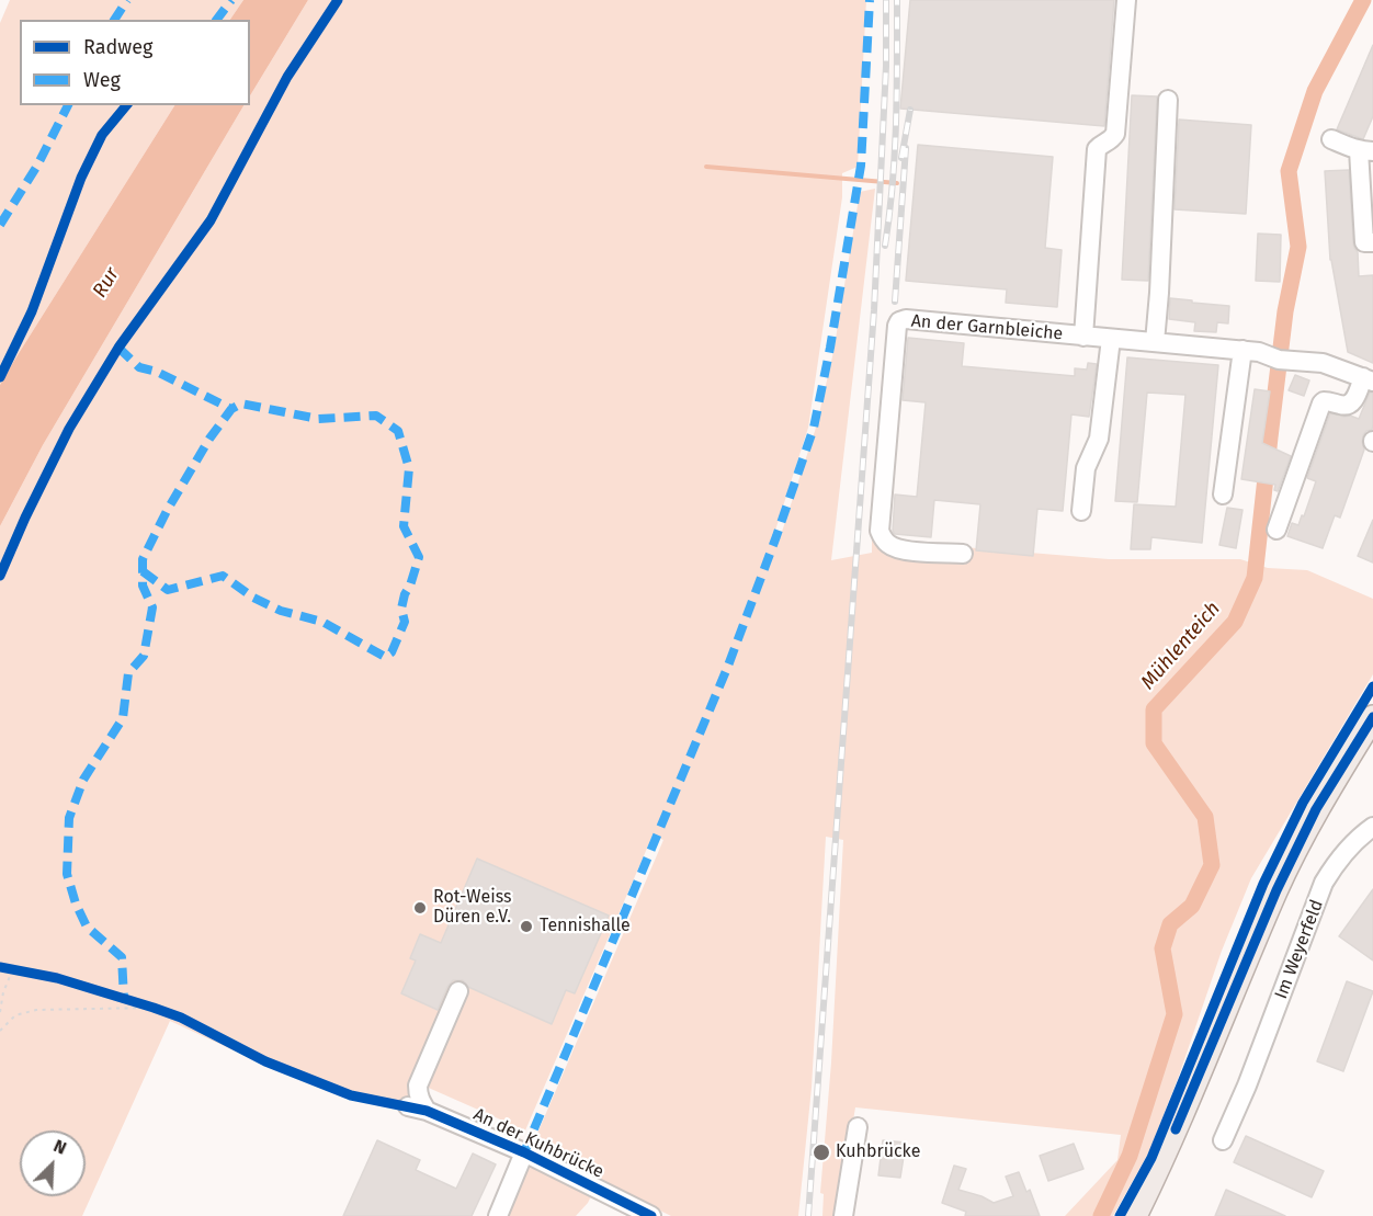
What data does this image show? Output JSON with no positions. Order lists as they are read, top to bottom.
{
  "streets": {
    "street": ["An der Garnbleiche", "Im Weyerfeld", "An der Kuhbrücke"]
  },
  "water": ["Rur", "Mühlenteich"],
  "places": ["Rot-Weiss Düren e.V.", "Tennishalle", "Kuhbrücke"],
  "legend": ["Radweg", "Weg"],
  "north": "top right"
}
